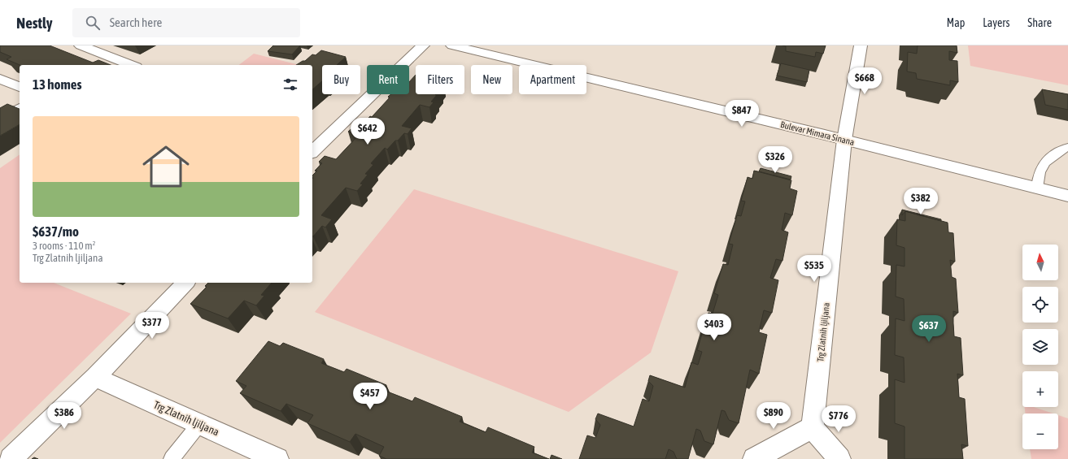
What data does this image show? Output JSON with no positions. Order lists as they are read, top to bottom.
{
  "streets": {
    "street": ["Bulevar Mimara Sinana", "Trg Zlatnih ljiljana"]
  },
  "crossings": [
    ["Bulevar Mimara Sinana", "Trg Zlatnih ljiljana"]
  ],
  "north": "top",
  "page": {
    "header": "Nestly",
    "search": "Search here",
    "nav": ["Map", "Layers", "Share"],
    "chip": [
      "Buy",
      "Rent",
      "Filters",
      "New",
      "Apartment"
    ],
    "heading": "13 homes",
    "price": [
      "$668",
      "$847",
      "$642",
      "$326",
      "$382",
      "$535",
      "$377",
      "$403",
      "$637",
      "$457",
      "$386",
      "$890",
      "$776"
    ],
    "list": [
      {
        "name": "$637/mo",
        "note": "3 rooms · 110 m² · Trg Zlatnih ljiljana"
      }
    ],
    "map_buttons": ["+", "−"]
  }
}
